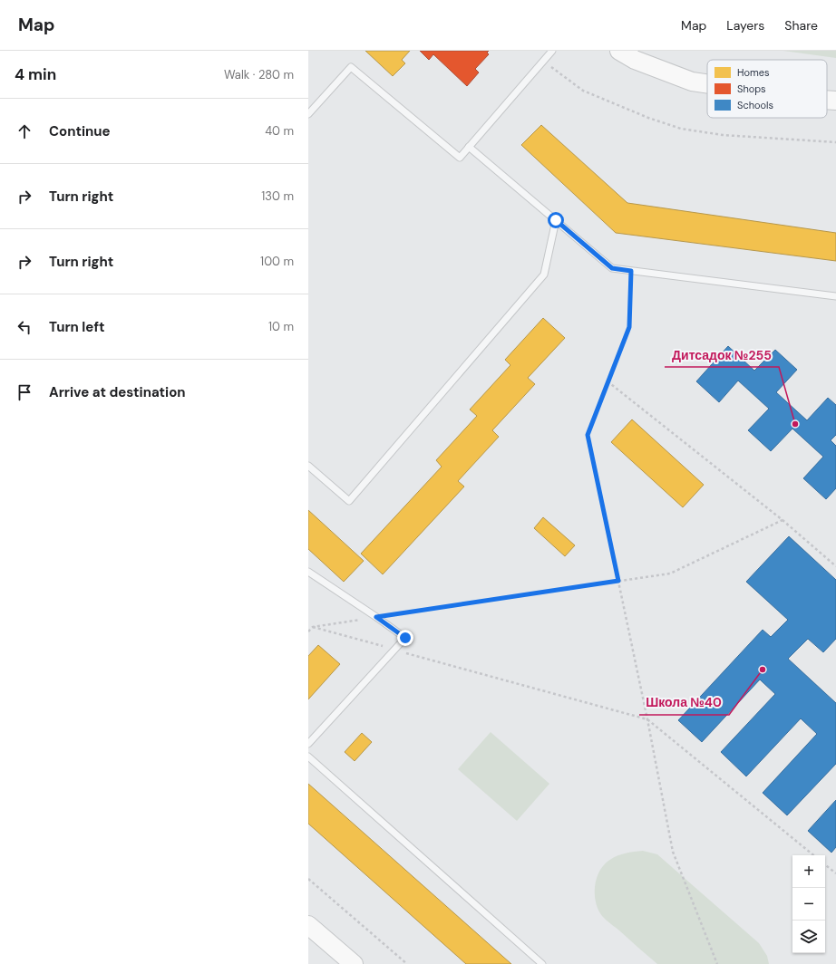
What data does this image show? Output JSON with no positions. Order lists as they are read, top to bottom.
{
  "places": ["Дитсадок №255", "Школа №40"],
  "legend": ["Homes", "Shops", "Schools"],
  "page": {
    "header": "Map",
    "nav": ["Map", "Layers", "Share"],
    "heading": ["4 min", "Walk · 280 m"],
    "list": [
      ["Continue", "40 m"],
      ["Turn right", "130 m"],
      ["Turn right", "100 m"],
      ["Turn left", "10 m"],
      "Arrive at destination"
    ],
    "map_buttons": ["+", "−"]
  }
}
